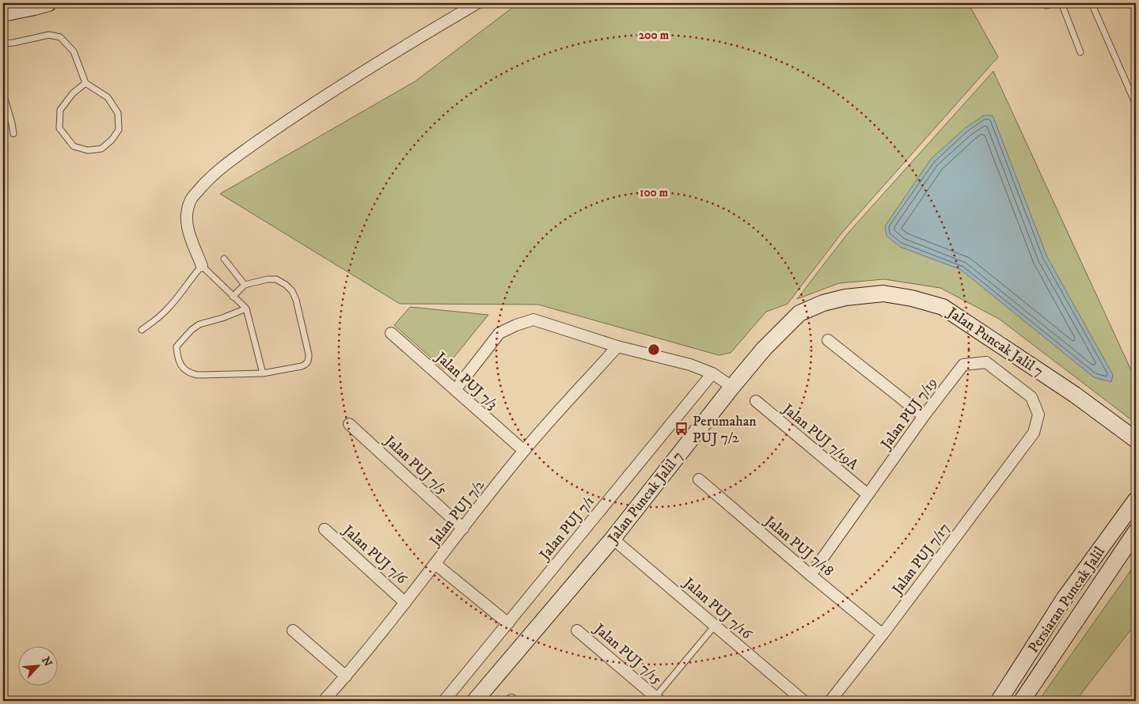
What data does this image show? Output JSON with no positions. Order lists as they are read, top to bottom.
{
  "streets": {
    "street": [
      "Jalan Puncak Jalil 7",
      "Jalan PUJ 7/3",
      "Jalan PUJ 7/19",
      "Jalan PUJ 7/19A",
      "Jalan PUJ 7/5",
      "Jalan PUJ 7/2",
      "Jalan PUJ 7/1",
      "Jalan PUJ 7/18",
      "Jalan PUJ 7/6",
      "Jalan PUJ 7/17",
      "Persiaran Puncak Jalil",
      "Jalan PUJ 7/16",
      "Jalan PUJ 7/15"
    ]
  },
  "crossings": [
    ["Jalan Puncak Jalil 7", "Jalan PUJ 7/16"],
    ["Jalan PUJ 7/3", "Jalan PUJ 7/2"],
    ["Jalan PUJ 7/19", "Jalan PUJ 7/19A"],
    ["Jalan PUJ 7/19", "Jalan PUJ 7/18"],
    ["Jalan PUJ 7/19", "Jalan PUJ 7/17"],
    ["Jalan PUJ 7/5", "Jalan PUJ 7/2"],
    ["Jalan PUJ 7/2", "Jalan PUJ 7/6"],
    ["Jalan PUJ 7/18", "Jalan PUJ 7/17"]
  ],
  "places": {
    "bus stop": ["Perumahan PUJ 7/2"]
  },
  "north": "top right",
  "rings": ["200 m", "100 m"]
}
